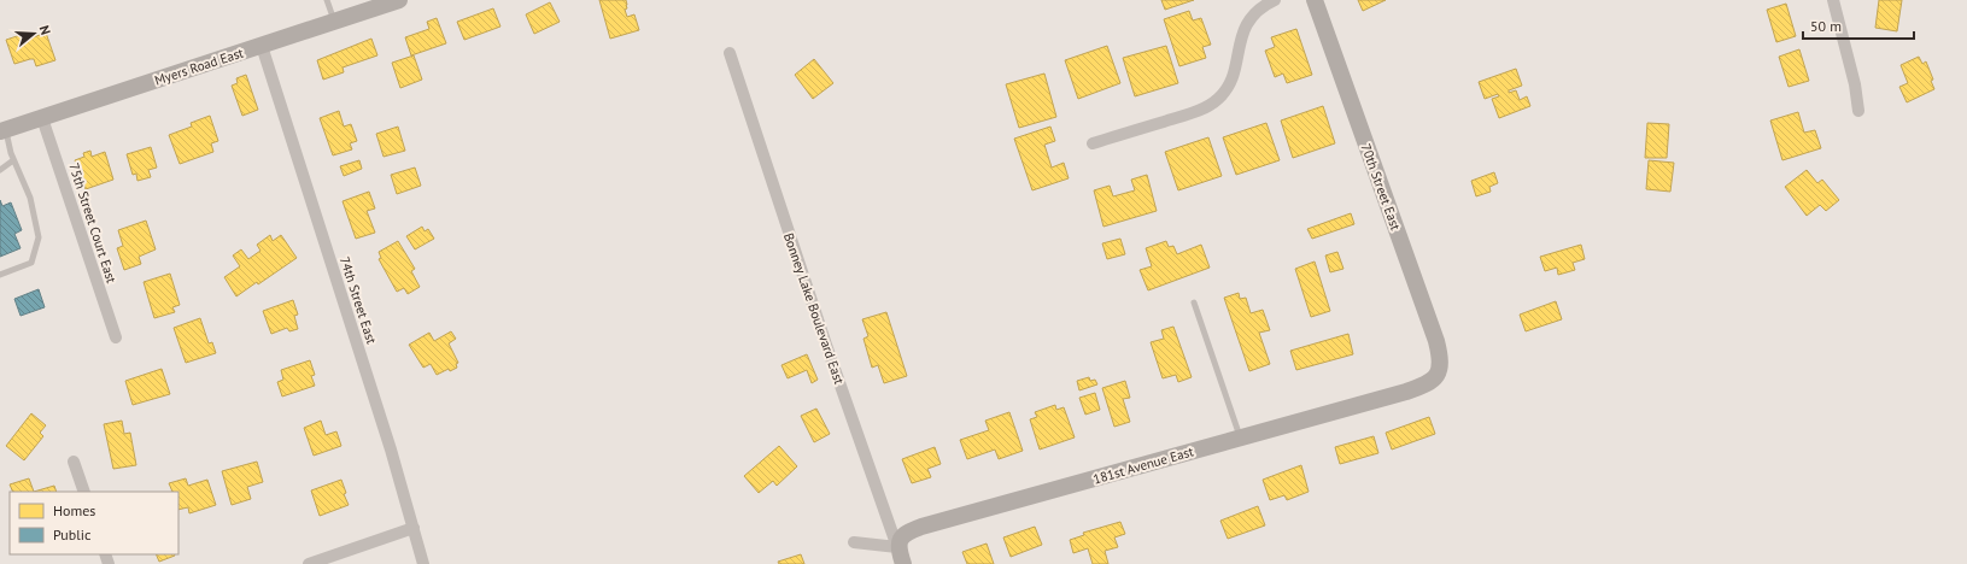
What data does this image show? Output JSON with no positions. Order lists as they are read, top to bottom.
{
  "streets": {
    "street": [
      "Myers Road East",
      "70th Street East",
      "75th Street Court East",
      "74th Street East",
      "Bonney Lake Boulevard East",
      "181st Avenue East"
    ]
  },
  "crossings": [
    ["Myers Road East", "75th Street Court East"],
    ["Myers Road East", "74th Street East"],
    ["70th Street East", "181st Avenue East"],
    ["Bonney Lake Boulevard East", "181st Avenue East"]
  ],
  "legend": ["Homes", "Public"],
  "scale_bar": "50 m",
  "north": "right"
}
